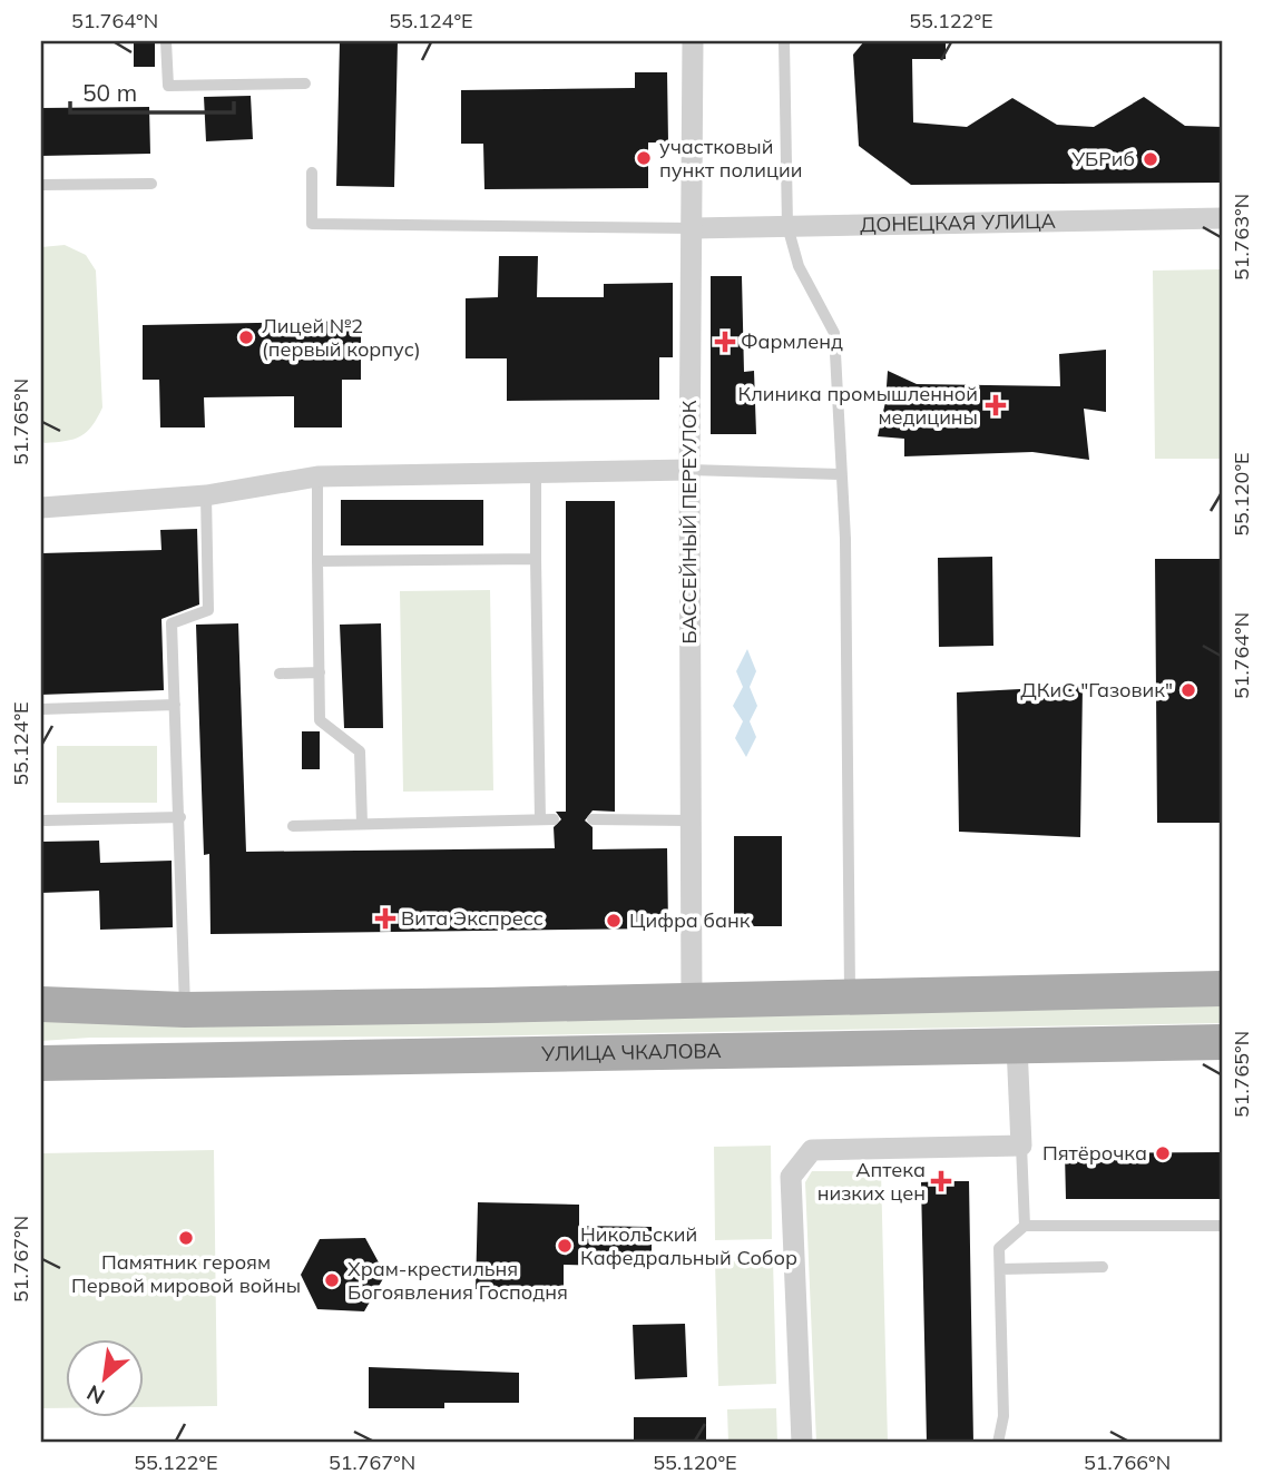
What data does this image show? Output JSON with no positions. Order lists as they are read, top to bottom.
{
  "streets": {
    "main road": ["УЛИЦА ЧКАЛОВА"],
    "street": ["ДОНЕЦКАЯ УЛИЦА", "БАССЕЙНЫЙ ПЕРЕУЛОК"]
  },
  "crossings": [
    ["ДОНЕЦКАЯ УЛИЦА", "БАССЕЙНЫЙ ПЕРЕУЛОК"]
  ],
  "places": {
    "other": [
      "участковый пункт полиции",
      "УБРиб",
      "Лицей №2 (первый корпус)",
      "ДКиC \"Газовик\"",
      "Цифра банк",
      "Пятёрочка",
      "Памятник героям Первой мировой войны",
      "Никольский Кафедральный Собор",
      "Храм-крестильня Богоявления Господня"
    ],
    "health": [
      "Фармленд",
      "Клиника промышленной медицины",
      "Вита Экспресс",
      "Аптека низких цен"
    ]
  },
  "scale_bar": "50 m",
  "north": "bottom left",
  "coordinates": [
    "51.764°N",
    "55.124°E",
    "55.122°E",
    "51.763°N",
    "51.765°N",
    "55.120°E",
    "51.767°N",
    "51.766°N"
  ]
}
